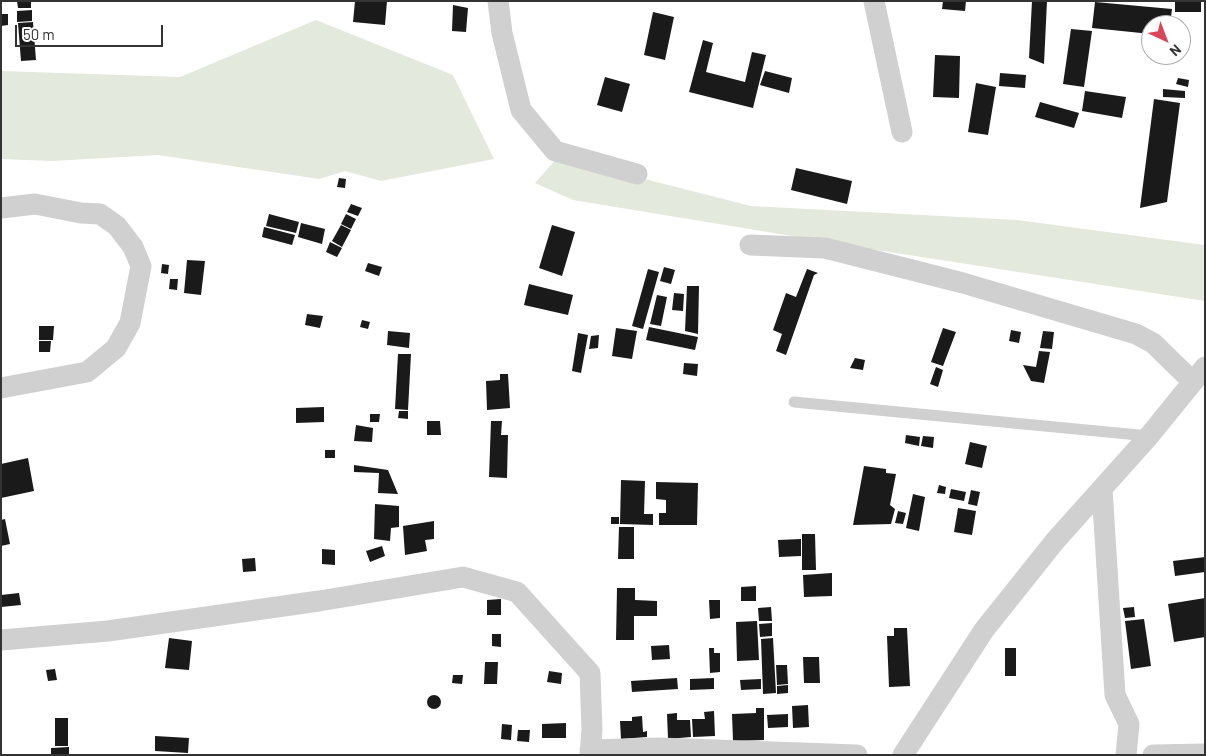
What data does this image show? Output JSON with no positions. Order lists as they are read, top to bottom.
{
  "scale_bar": "50 m",
  "north": "bottom right"
}
